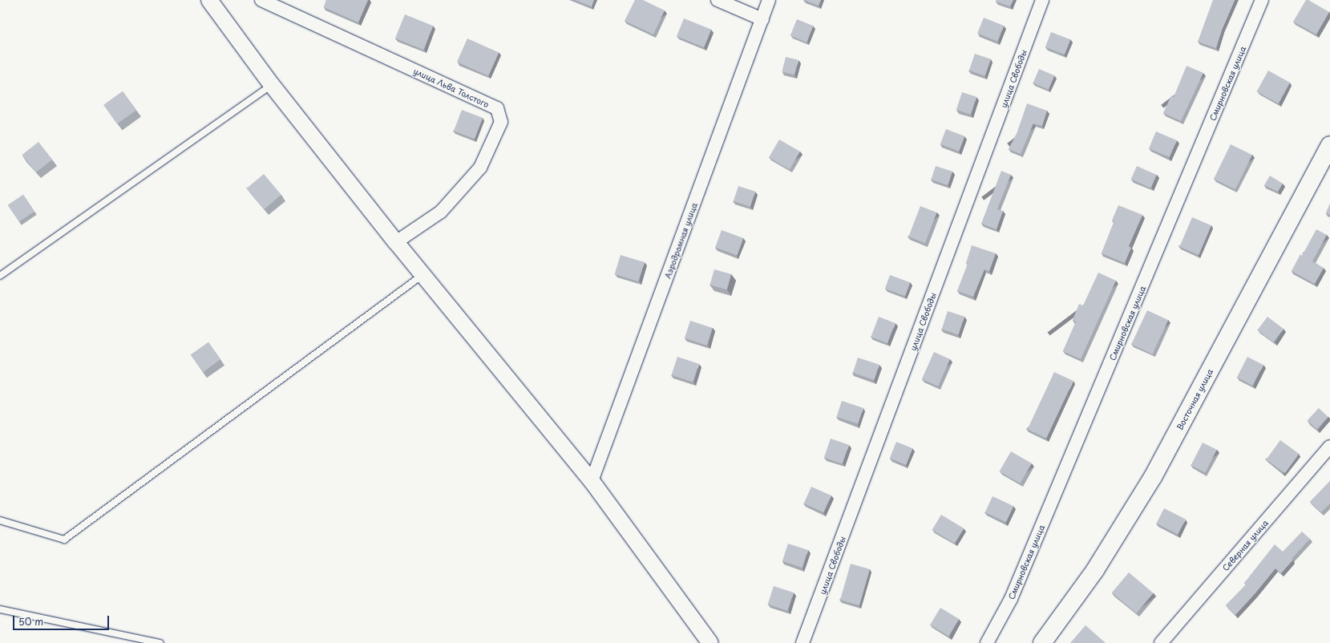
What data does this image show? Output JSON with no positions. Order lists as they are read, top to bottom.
{
  "streets": {
    "main road": ["Восточная улица"],
    "street": [
      "улица Свободы",
      "Смирновская улица",
      "улица Льва Толстого",
      "Аэродромная улица",
      "Северная улица"
    ]
  },
  "scale_bar": "50 m"
}
